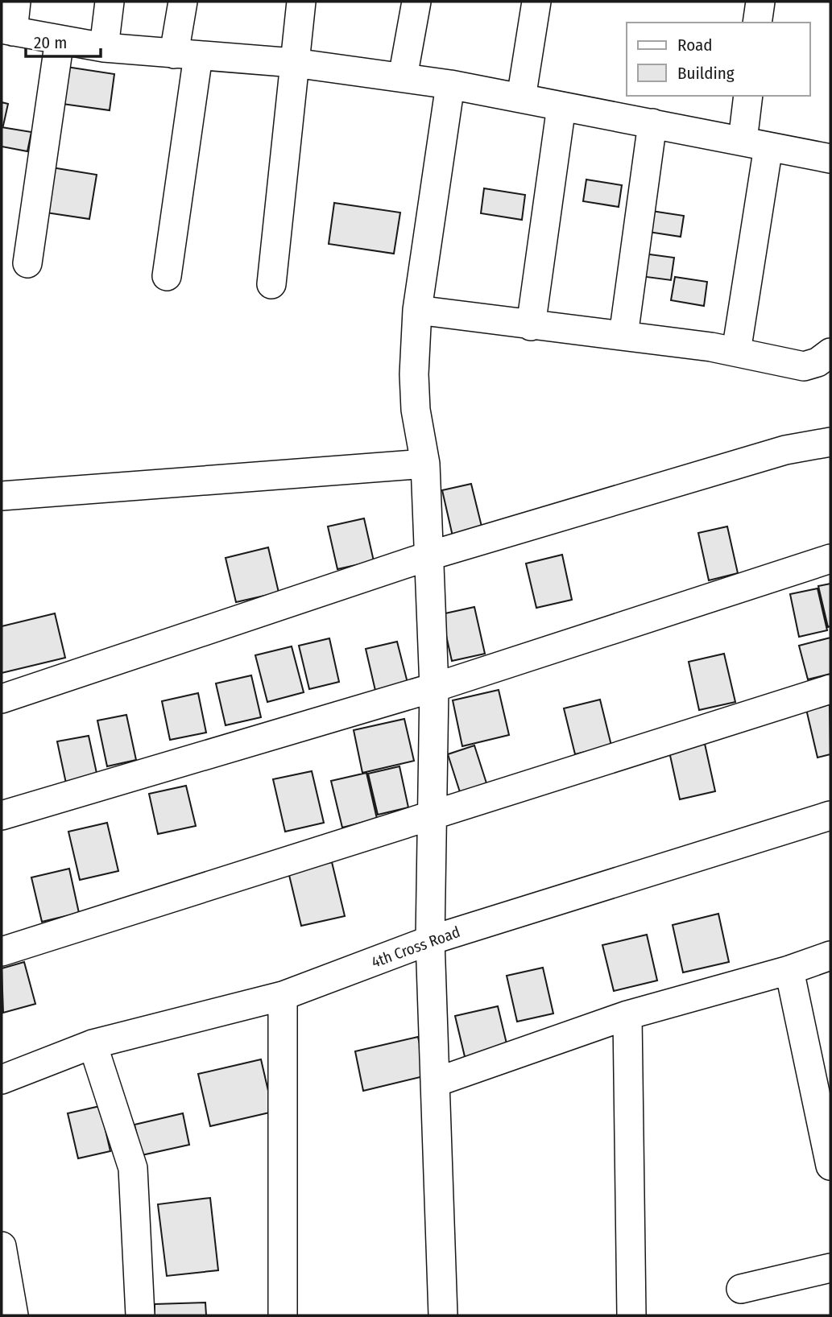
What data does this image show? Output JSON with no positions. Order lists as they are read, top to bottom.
{
  "streets": {
    "street": ["4th Cross Road"]
  },
  "legend": ["Road", "Building"],
  "scale_bar": "20 m"
}
